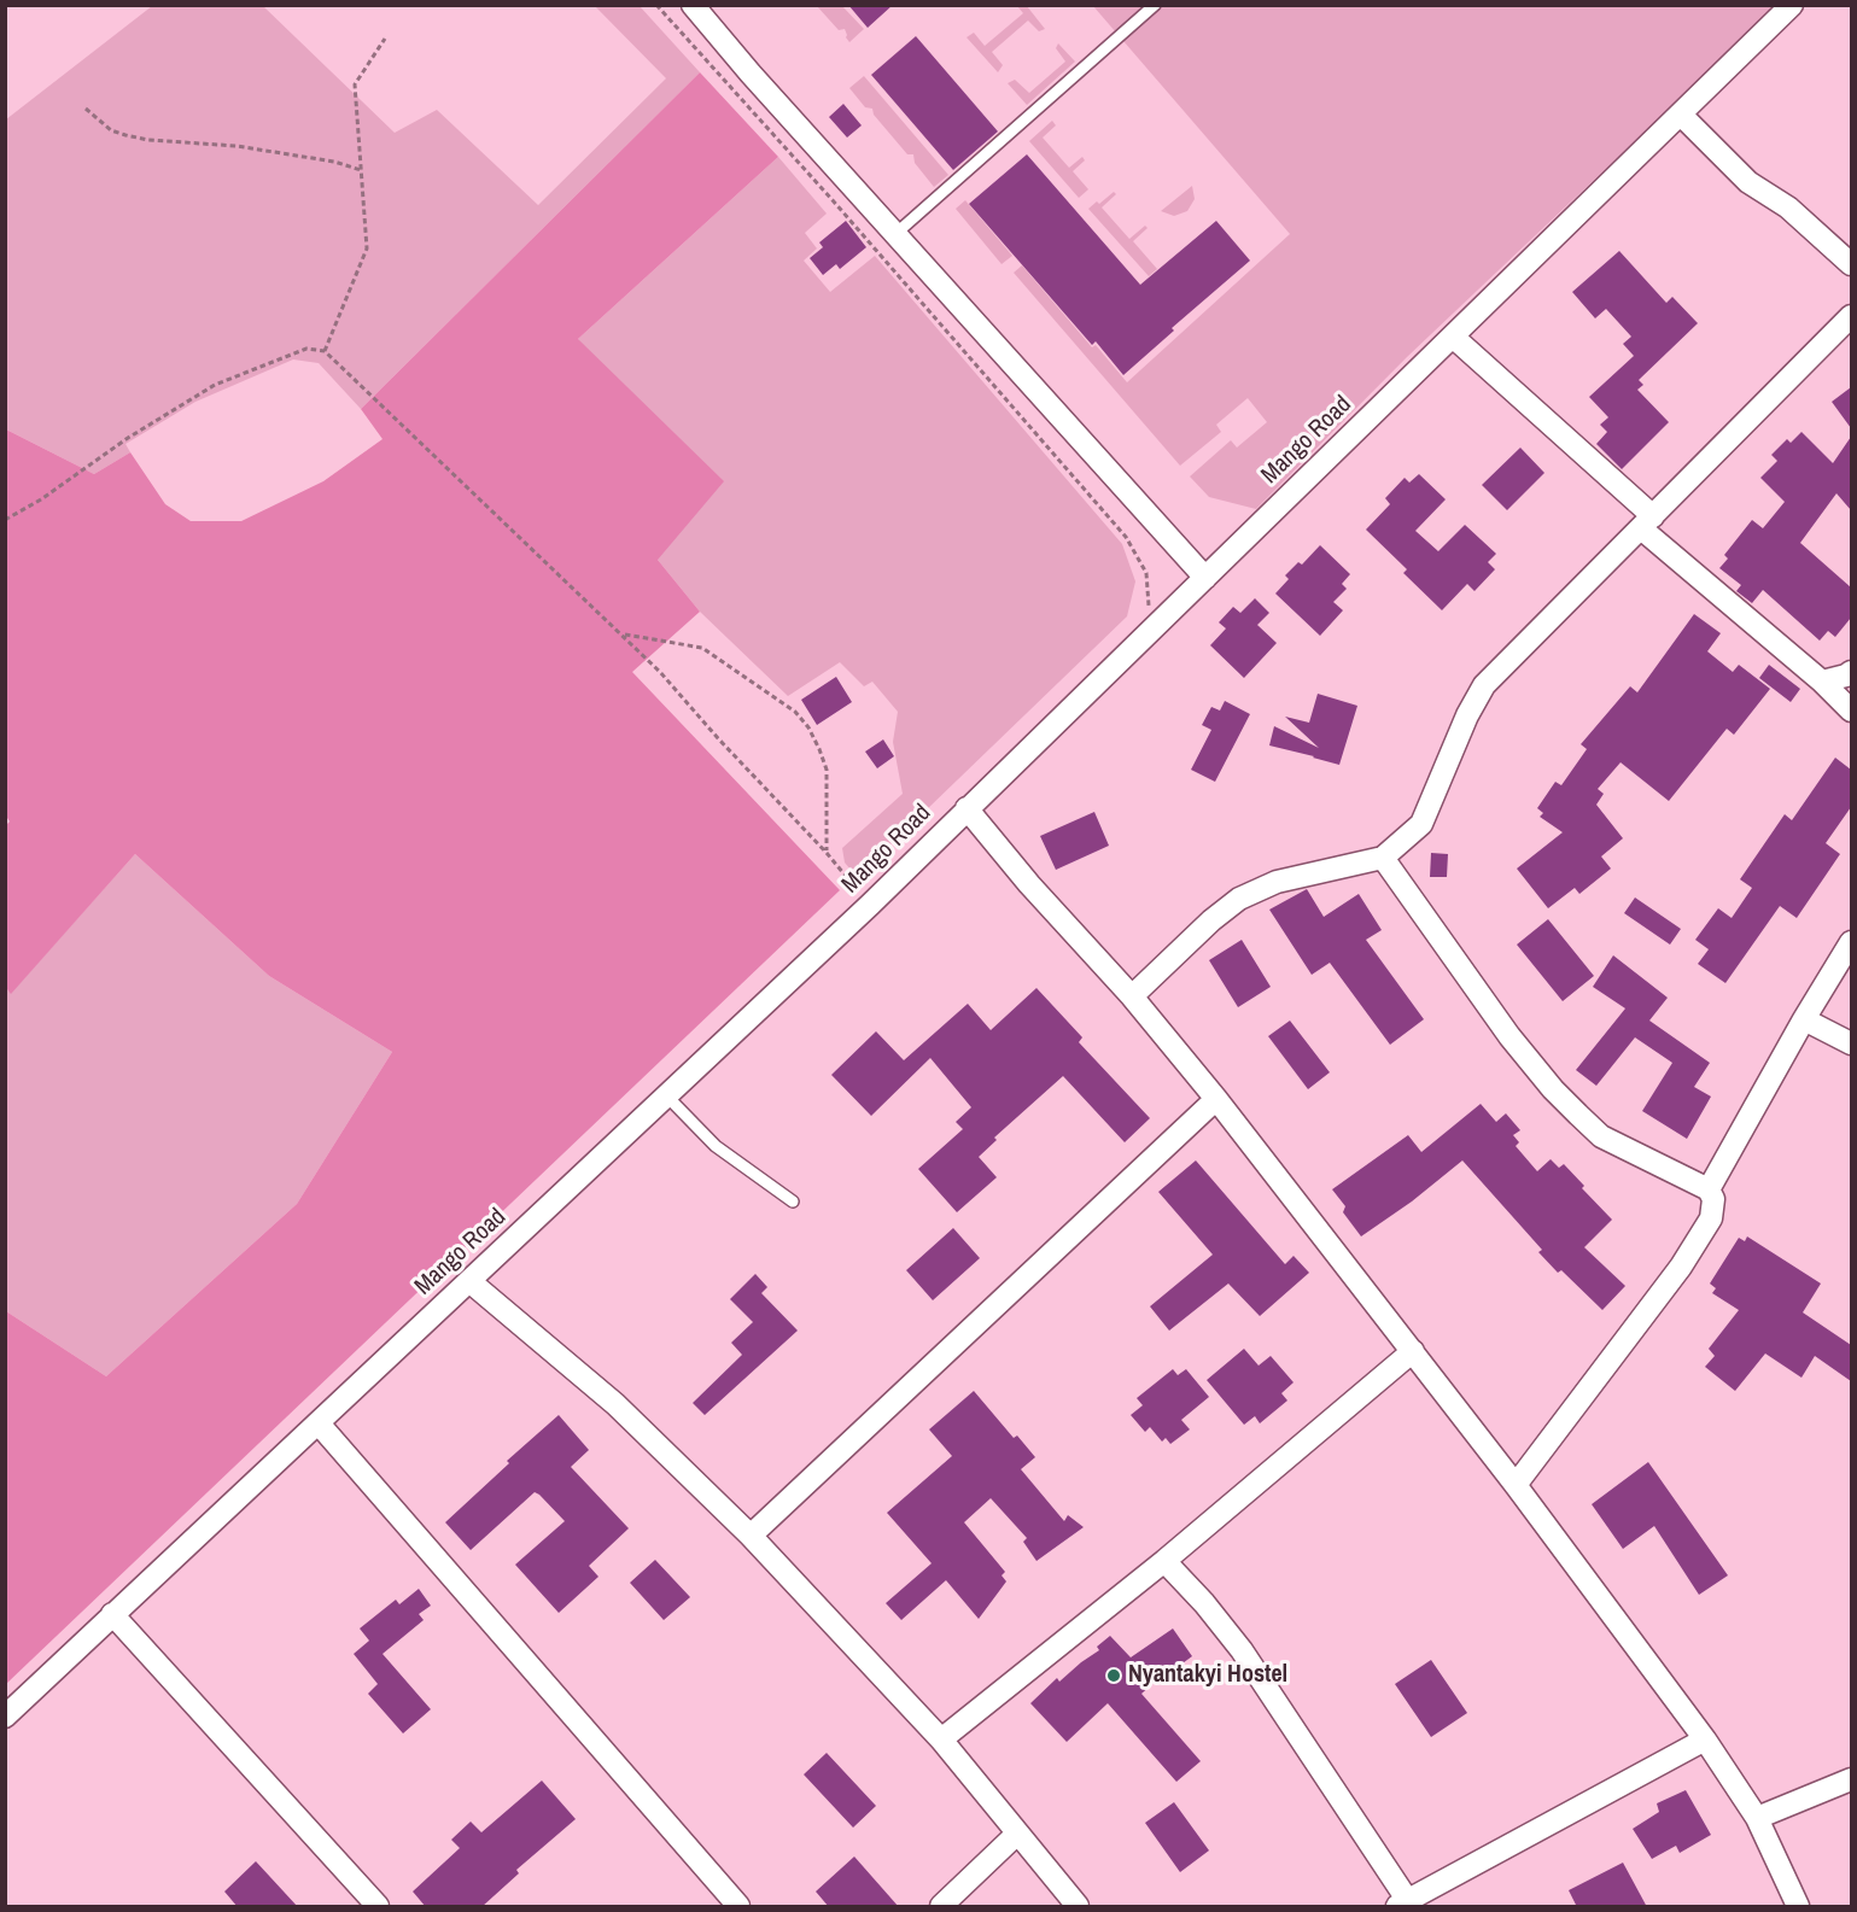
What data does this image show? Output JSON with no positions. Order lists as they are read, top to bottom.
{
  "streets": {
    "street": ["Mango Road"]
  },
  "places": ["Nyantakyi Hostel"]
}
